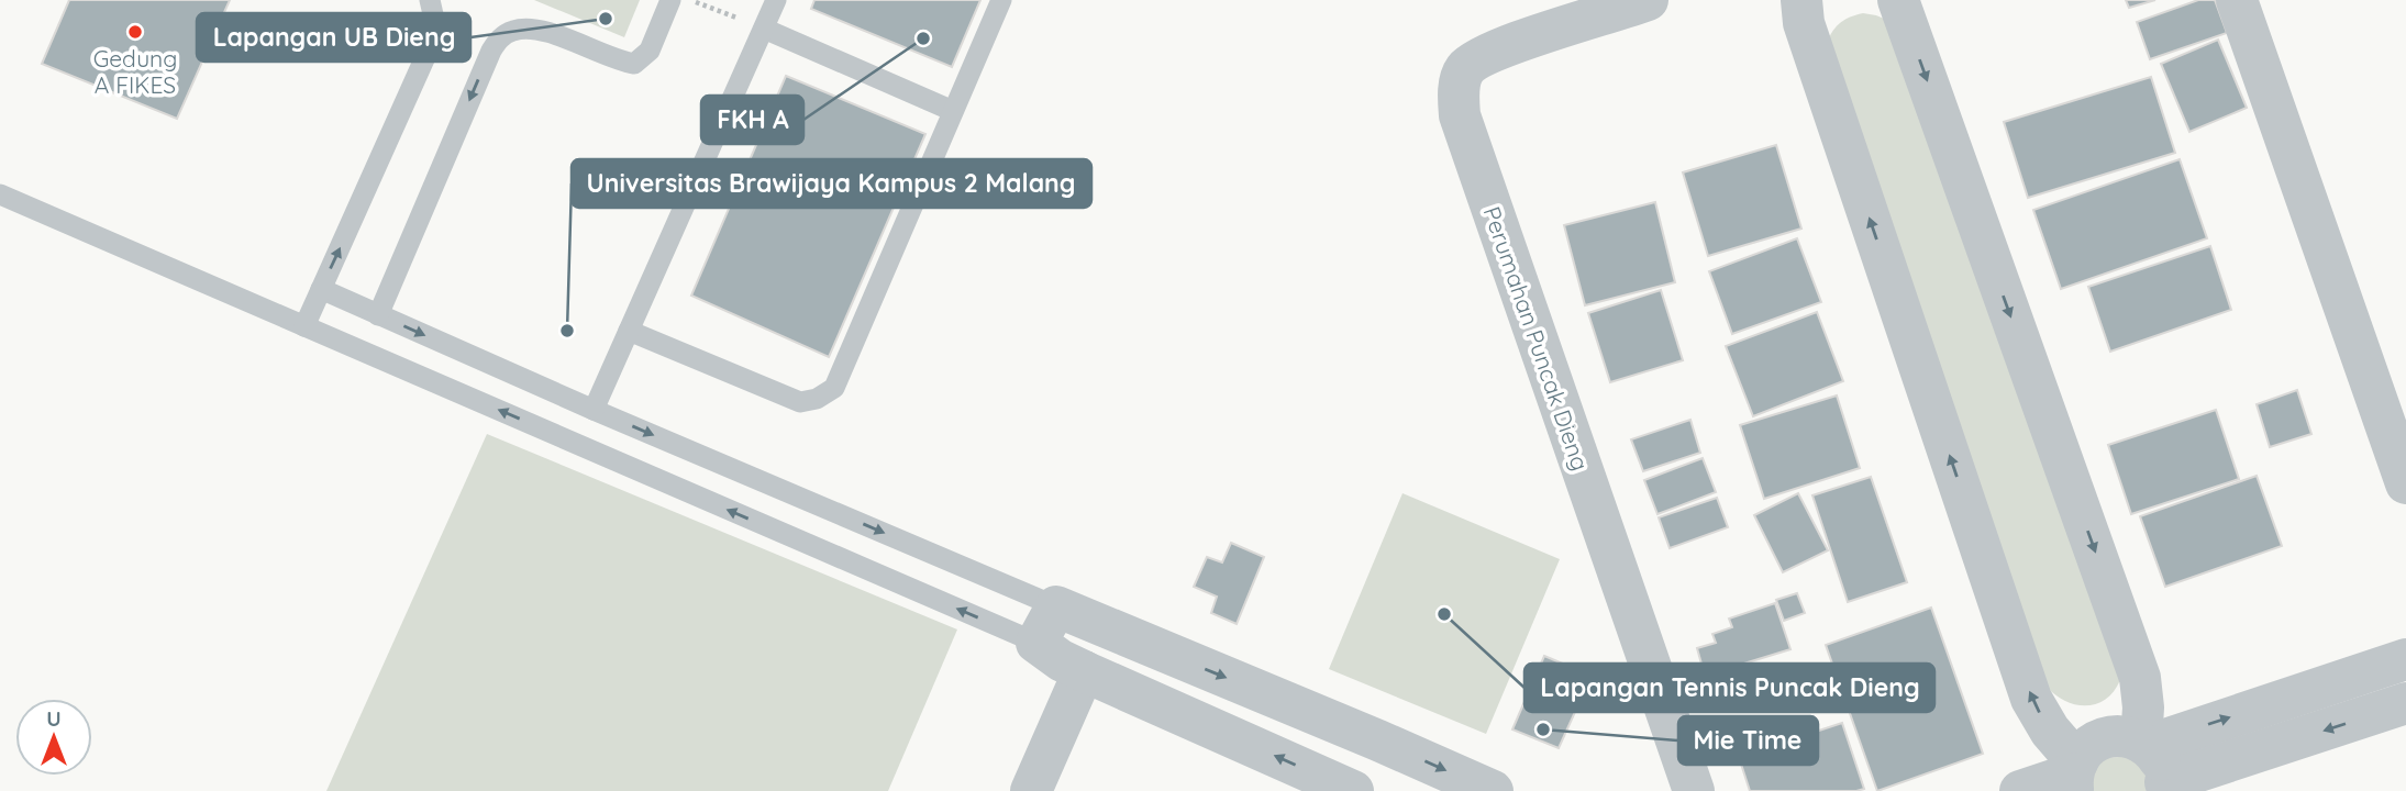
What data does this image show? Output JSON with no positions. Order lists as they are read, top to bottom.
{
  "streets": {
    "street": ["Perumahan Puncak Dieng"]
  },
  "places": [
    "Lapangan UB Dieng",
    "Gedung A FIKES",
    "FKH A",
    "Universitas Brawijaya Kampus 2 Malang",
    "Lapangan Tennis Puncak Dieng",
    "Mie Time"
  ],
  "north": "top"
}
